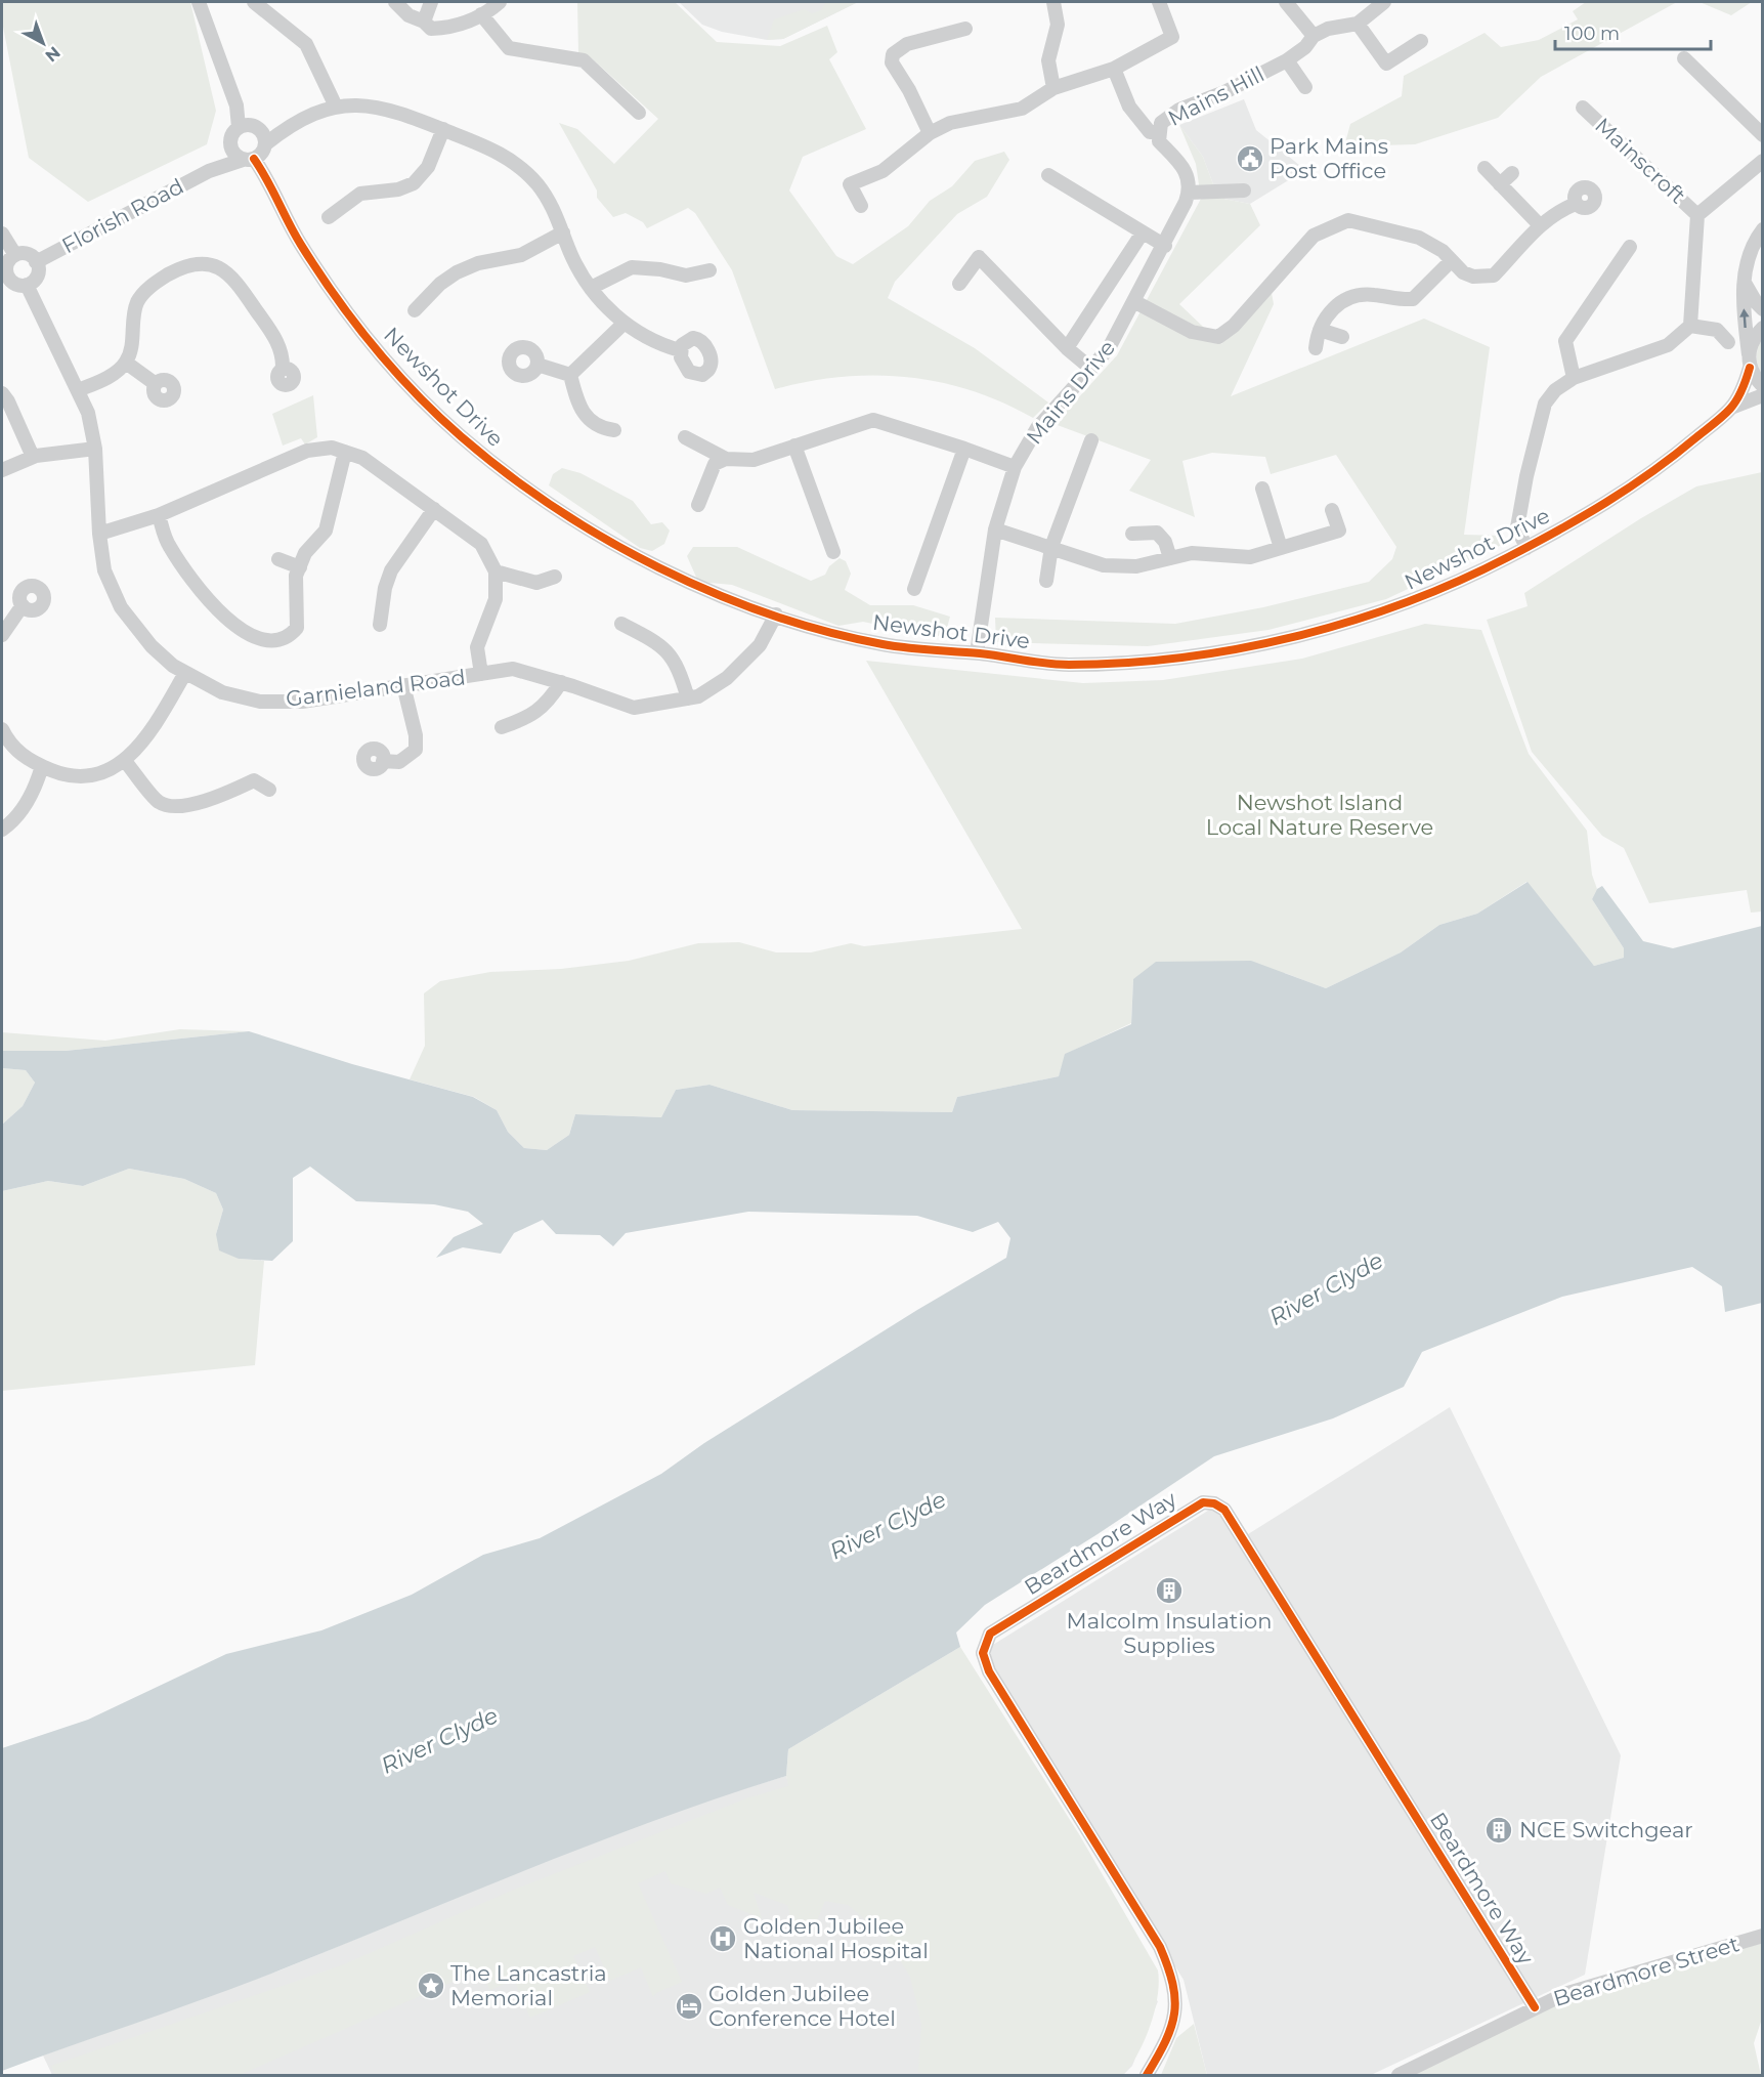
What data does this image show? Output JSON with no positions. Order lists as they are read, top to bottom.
{
  "streets": {
    "street": [
      "Mains Hill",
      "Mainscroft",
      "Florish Road",
      "Newshot Drive",
      "Mains Drive",
      "Garnieland Road",
      "Beardmore Way",
      "Beardmore Street"
    ]
  },
  "crossings": [
    ["Florish Road", "Newshot Drive"],
    ["Florish Road", "Garnieland Road"],
    ["Newshot Drive", "Mains Drive"],
    ["Newshot Drive", "Garnieland Road"],
    ["Beardmore Way", "Beardmore Street"]
  ],
  "water": ["River Clyde"],
  "parks": ["Newshot Island Local Nature Reserve"],
  "places": {
    "public building": ["Park Mains Post Office"],
    "building": ["Malcolm Insulation Supplies", "NCE Switchgear"],
    "hospital": ["Golden Jubilee National Hospital"],
    "place": ["The Lancastria Memorial"],
    "hotel": ["Golden Jubilee Conference Hotel"]
  },
  "scale_bar": "100 m",
  "north": "bottom right"
}
